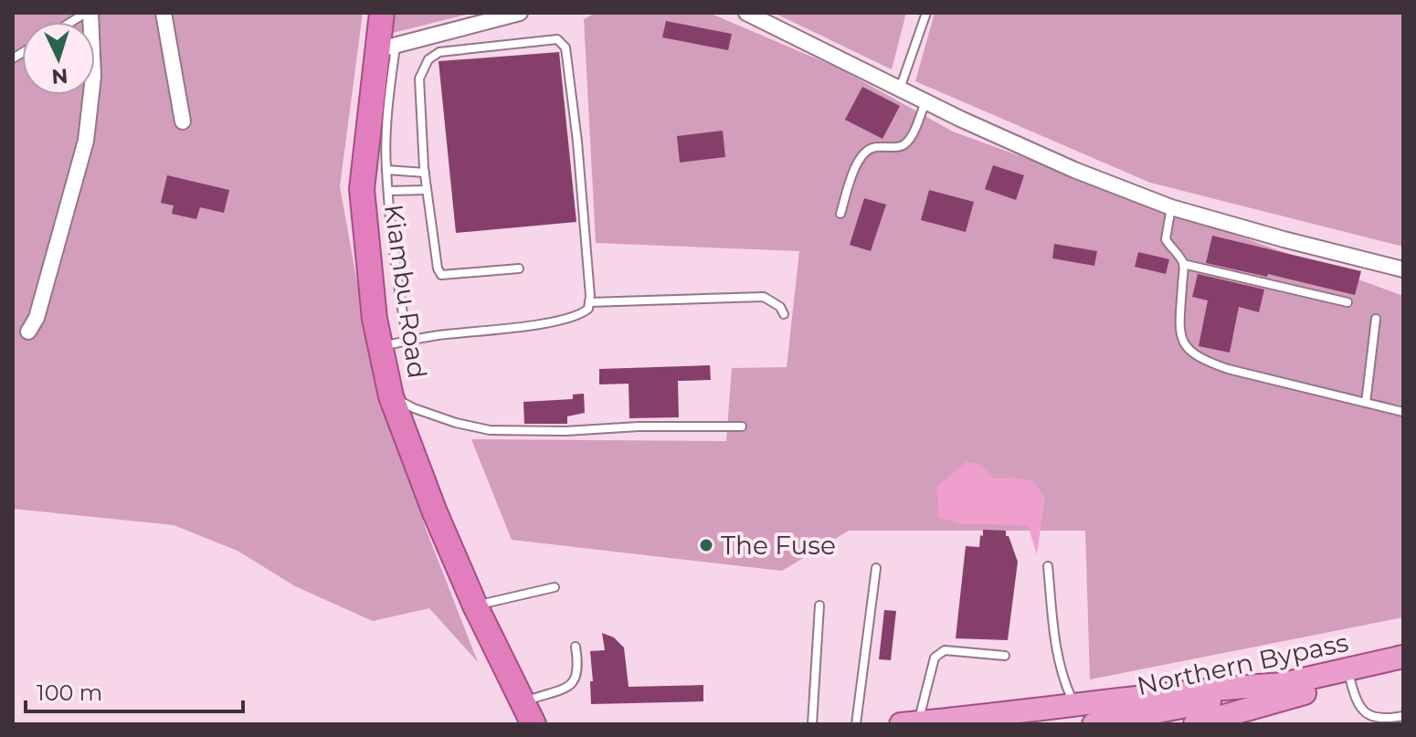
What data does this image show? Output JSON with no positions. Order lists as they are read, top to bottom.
{
  "streets": {
    "highway": ["Kiambu Road"],
    "main road": ["Northern Bypass"]
  },
  "places": ["The Fuse"],
  "scale_bar": "100 m",
  "north": "bottom"
}
